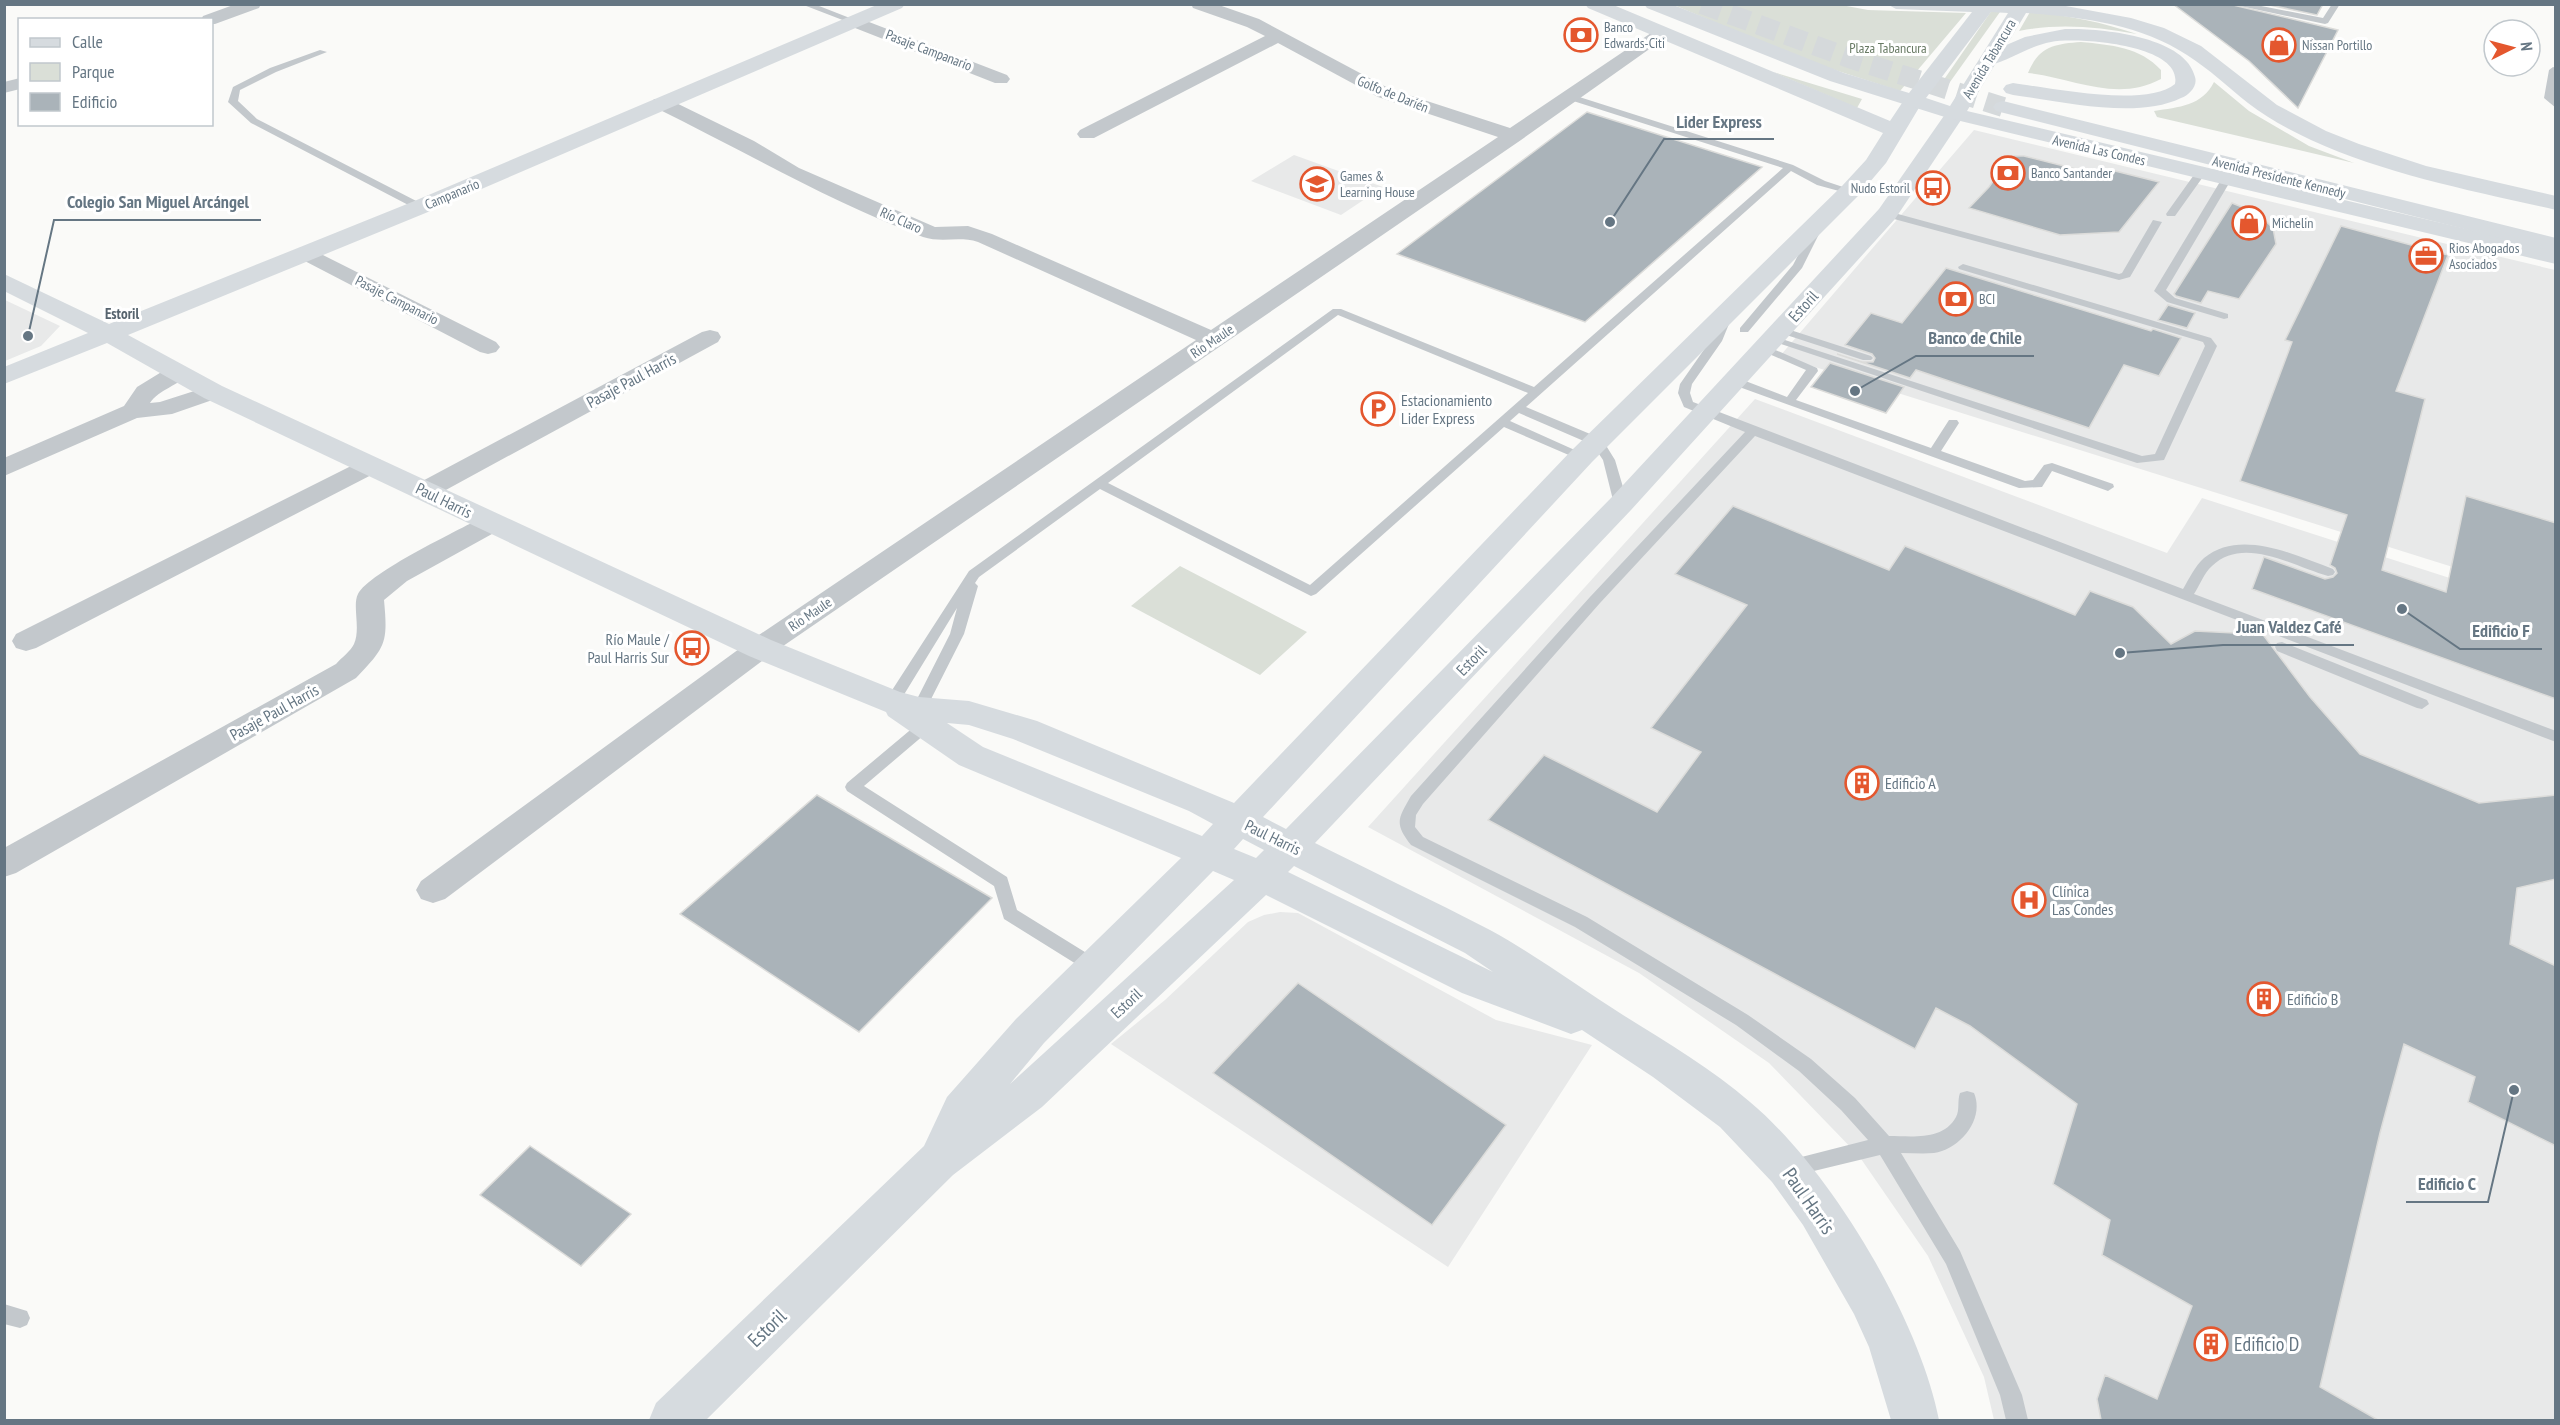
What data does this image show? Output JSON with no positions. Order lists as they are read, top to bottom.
{
  "streets": {
    "main road": [
      "Avenida Tabancura",
      "Avenida Las Condes",
      "Avenida Presidente Kennedy",
      "Campanario",
      "Estoril",
      "Paul Harris"
    ],
    "street": [
      "Pasaje Campanario",
      "Golfo de Darién",
      "Río Claro",
      "Río Maule",
      "Pasaje Paul Harris"
    ]
  },
  "crossings": [
    ["Pasaje Campanario", "Campanario"],
    ["Avenida Tabancura", "Avenida Las Condes"],
    ["Avenida Tabancura", "Estoril"],
    ["Golfo de Darién", "Río Maule"],
    ["Avenida Las Condes", "Estoril"],
    ["Campanario", "Río Claro"],
    ["Campanario", "Paul Harris"],
    ["Río Claro", "Río Maule"],
    ["Estoril", "Paul Harris"],
    ["Río Maule", "Paul Harris"],
    ["Pasaje Paul Harris", "Paul Harris"]
  ],
  "districts": ["Estoril"],
  "parks": ["Plaza Tabancura"],
  "places": {
    "bank": ["Banco Edwards-Citi", "Banco Santander", "BCI"],
    "shop": ["Nissan Portillo", "Michelin"],
    "school or university": ["Games & Learning House"],
    "bus stop": ["Nudo Estoril", "Río Maule / Paul Harris Sur"],
    "other": [
      "Lider Express",
      "Colegio San Miguel Arcángel",
      "Banco de Chile",
      "Edificio F",
      "Juan Valdez Café",
      "Edificio C"
    ],
    "office": ["Rios Abogados Asociados"],
    "parking": ["Estacionamiento Lider Express"],
    "building": ["Edificio A", "Edificio B", "Edificio D"],
    "hospital": ["Clínica Las Condes"]
  },
  "legend": ["Calle", "Parque", "Edificio"],
  "north": "right"
}
